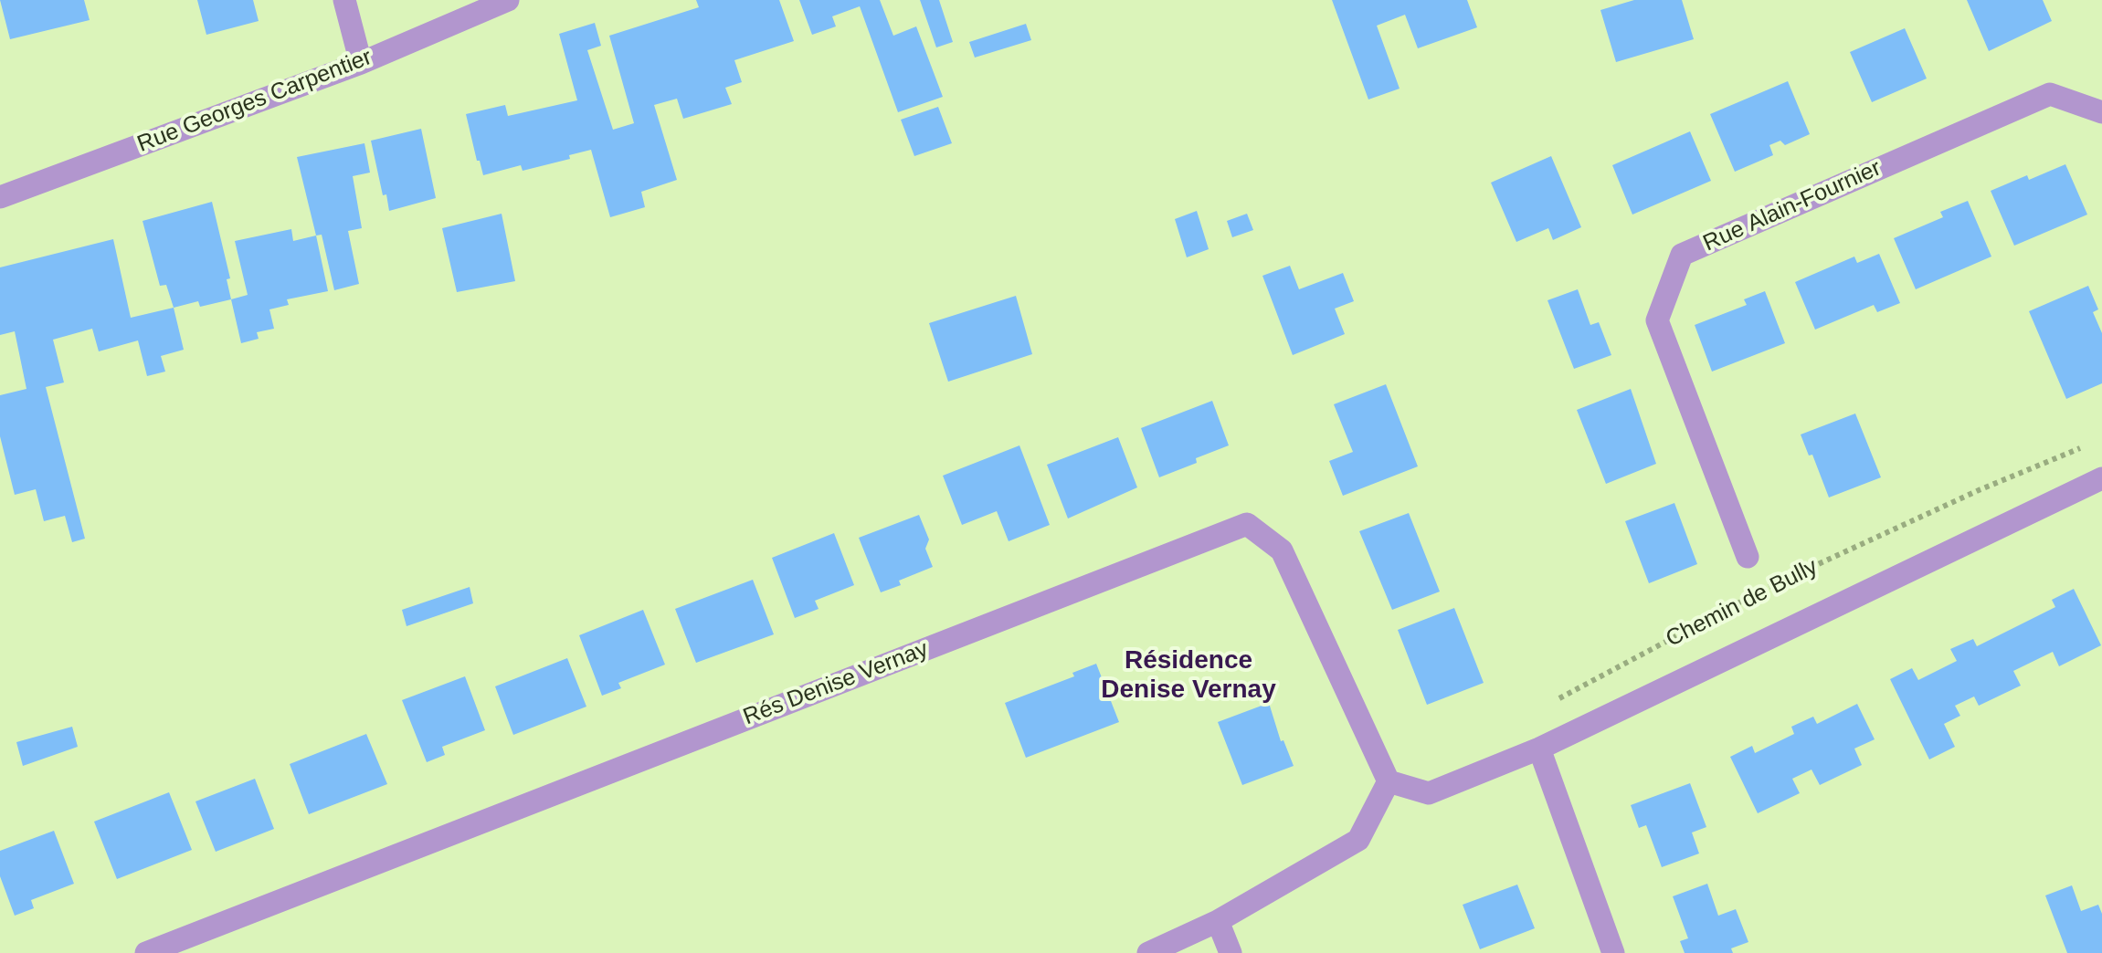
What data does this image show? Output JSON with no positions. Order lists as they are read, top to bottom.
{
  "streets": {
    "street": ["Rue Georges Carpentier", "Rue Alain-Fournier", "Rés Denise Vernay"],
    "path": ["Chemin de Bully"]
  },
  "districts": ["Résidence Denise Vernay"]
}
